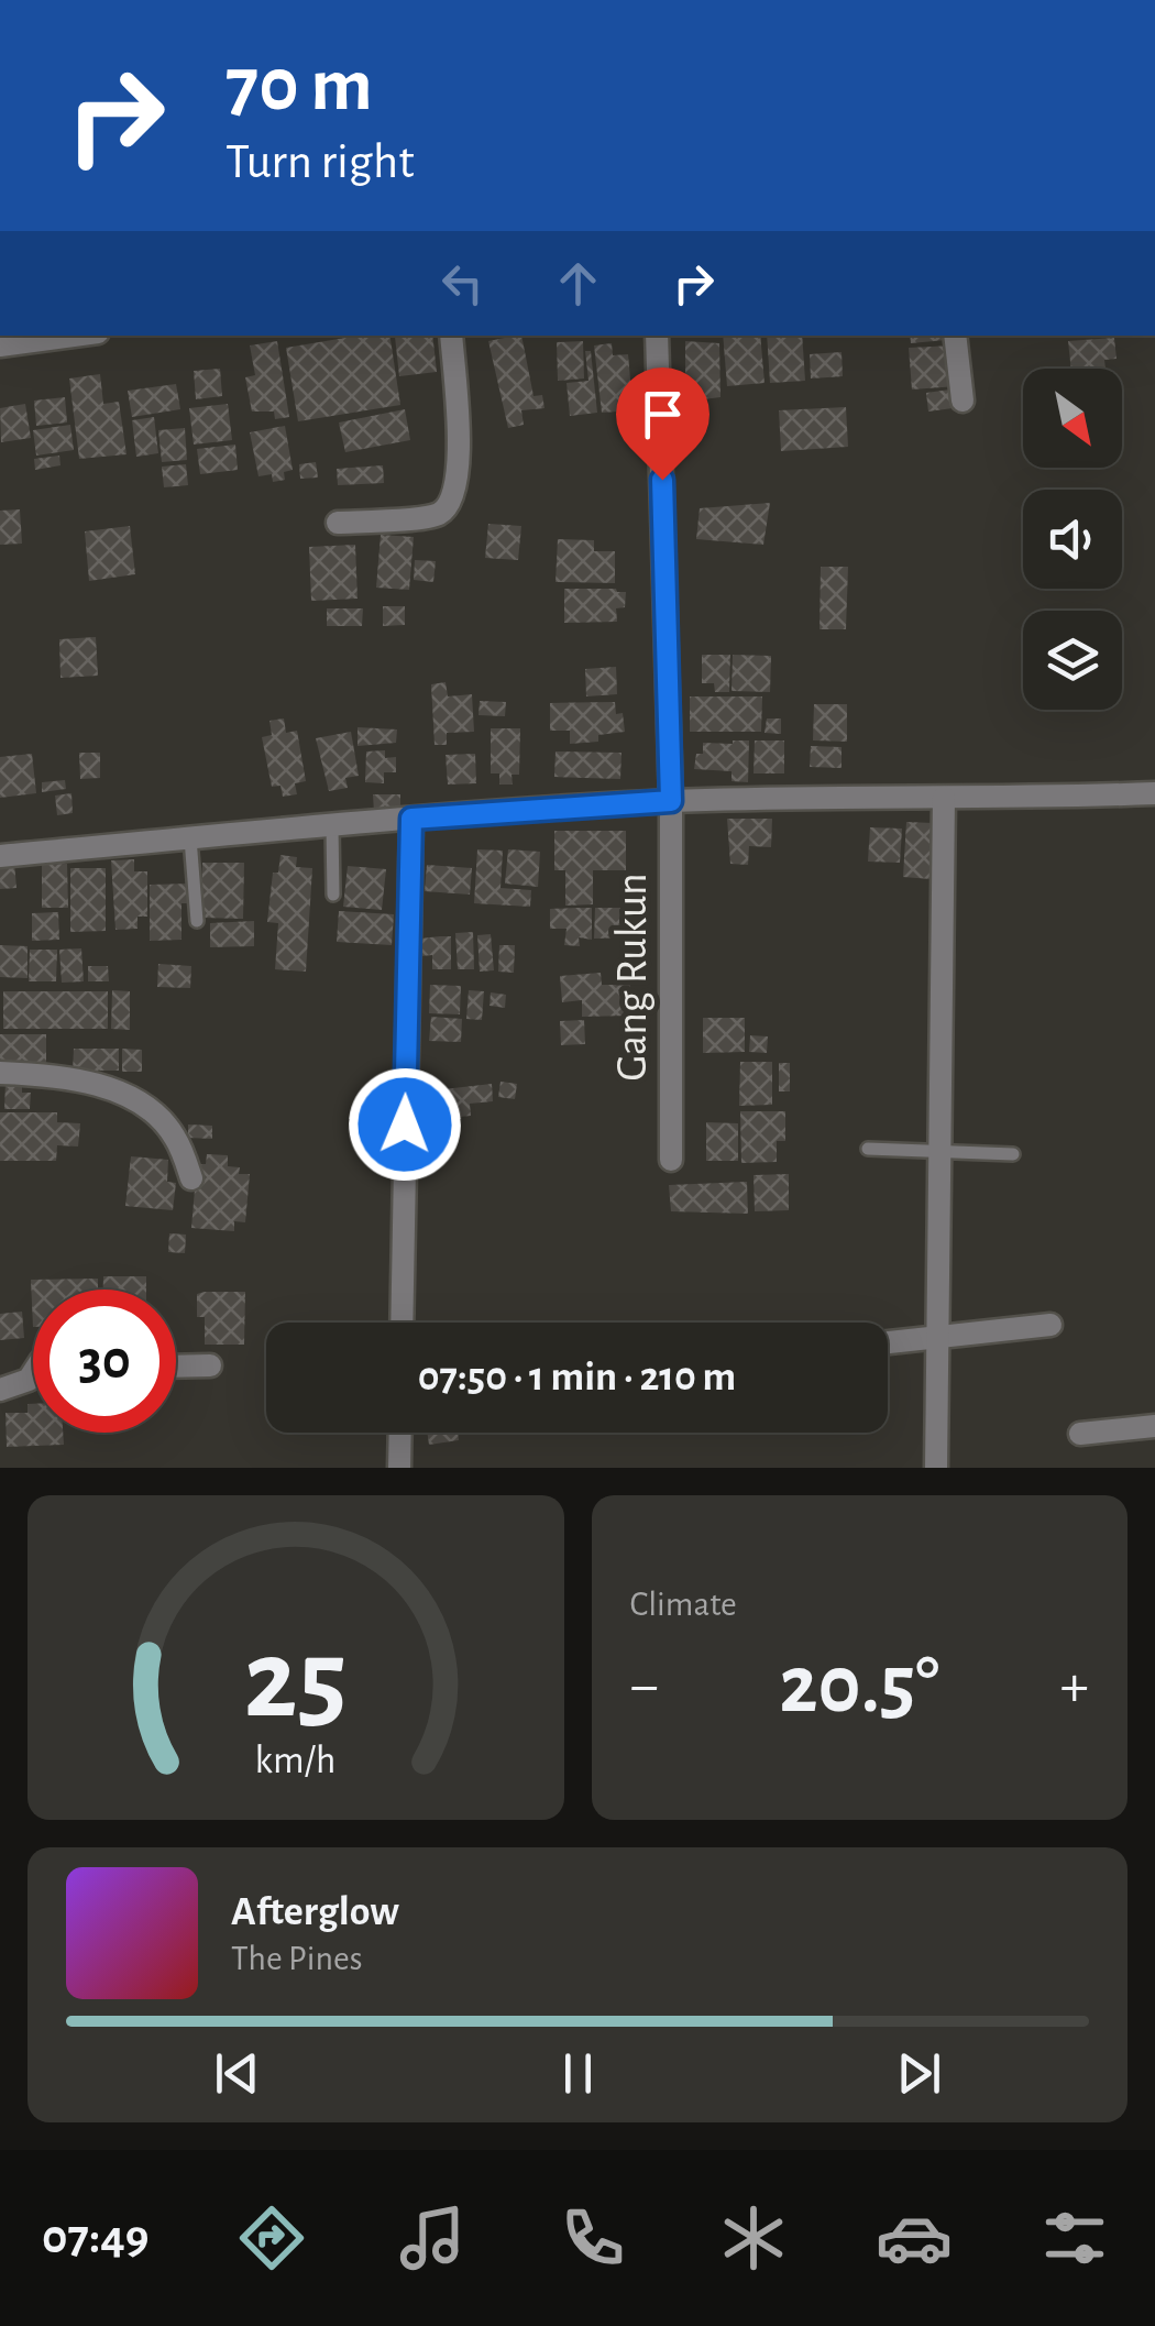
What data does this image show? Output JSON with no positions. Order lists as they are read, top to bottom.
{
  "streets": {
    "street": ["Gang Rukun"]
  },
  "north": "bottom right",
  "page": {
    "turn": ["70 m", "Turn right"],
    "limit": "30",
    "trip": "07:50 · 1 min · 210 m",
    "tile": "Climate",
    "heat": ["−", "20.5°", "+"],
    "song": ["Afterglow", "The Pines"],
    "tabs": "07:49",
    "gauge": ["25", "km/h"]
  }
}
